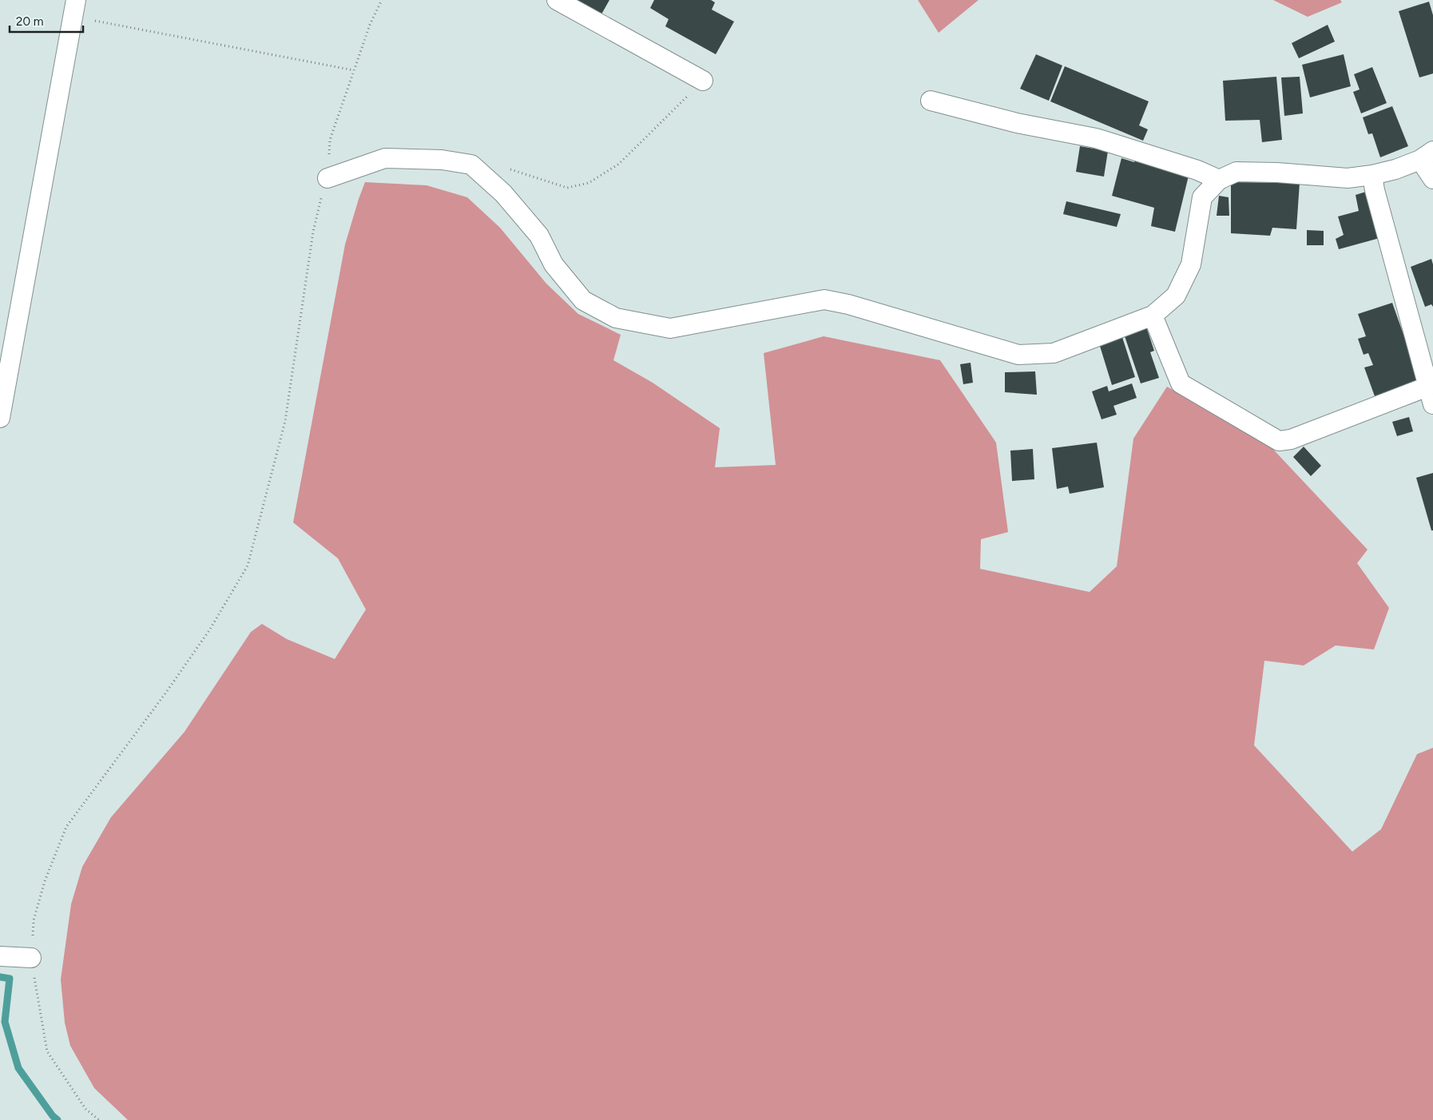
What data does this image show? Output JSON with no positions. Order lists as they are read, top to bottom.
{
  "scale_bar": "20 m"
}
